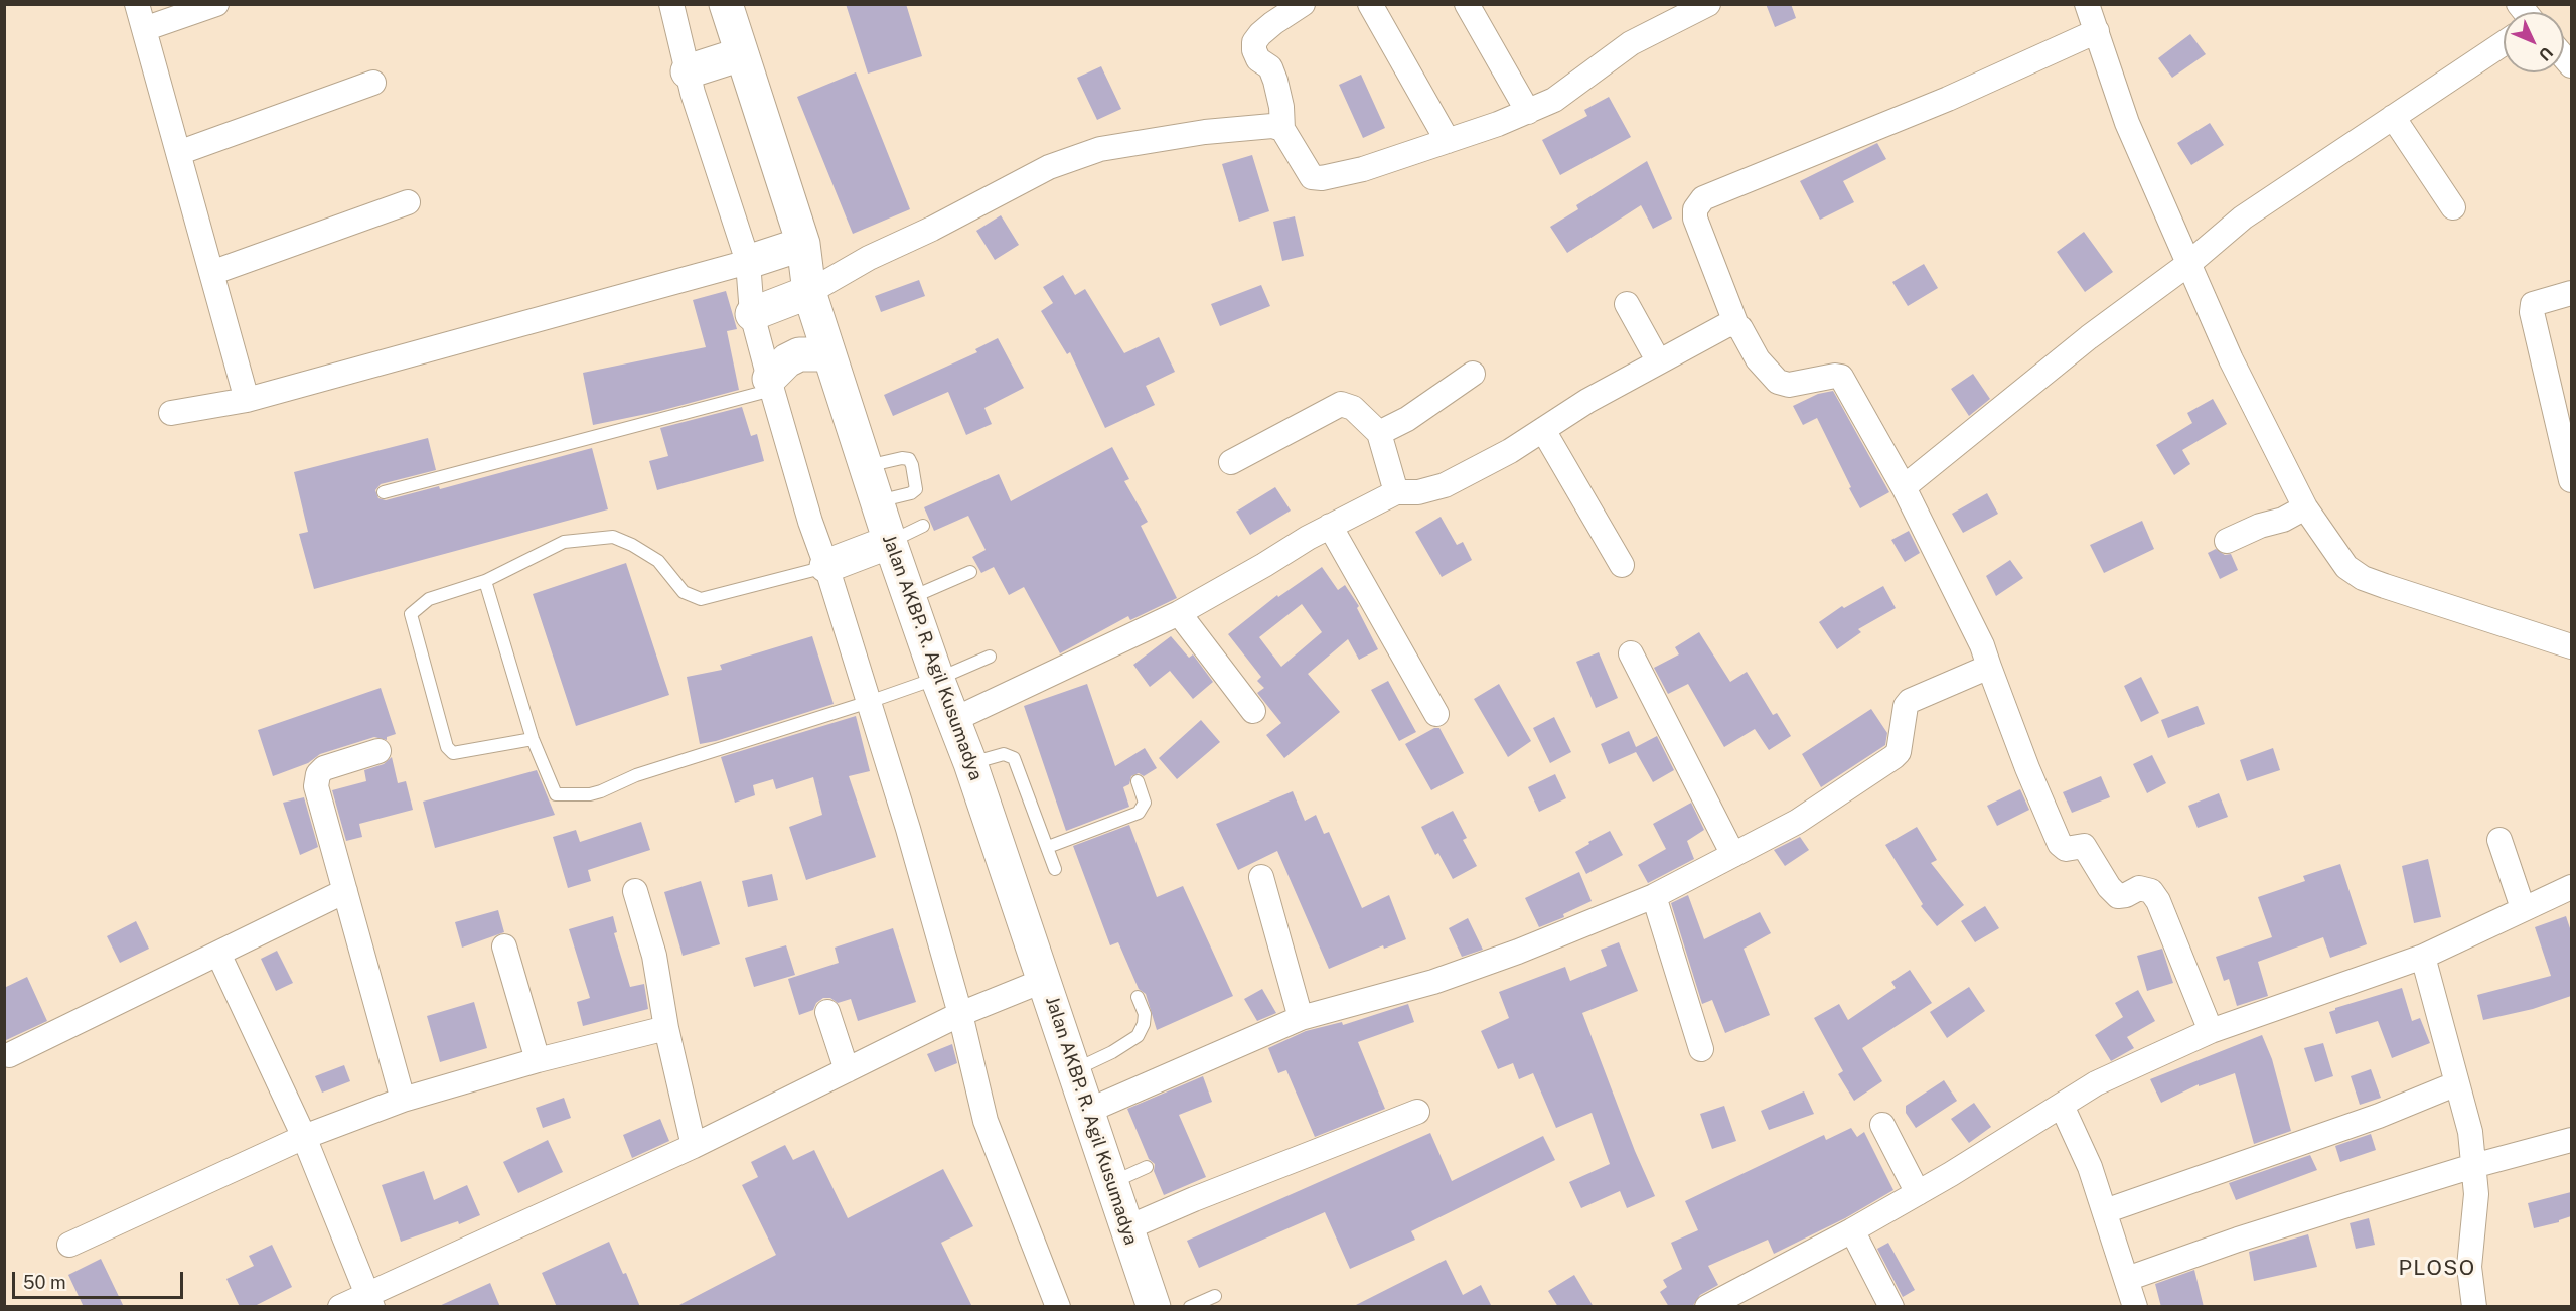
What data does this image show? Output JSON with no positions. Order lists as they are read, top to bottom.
{
  "streets": {
    "main road": ["Jalan AKBP. R. Agil Kusumadya"]
  },
  "districts": ["PLOSO"],
  "scale_bar": "50 m",
  "north": "bottom right"
}
